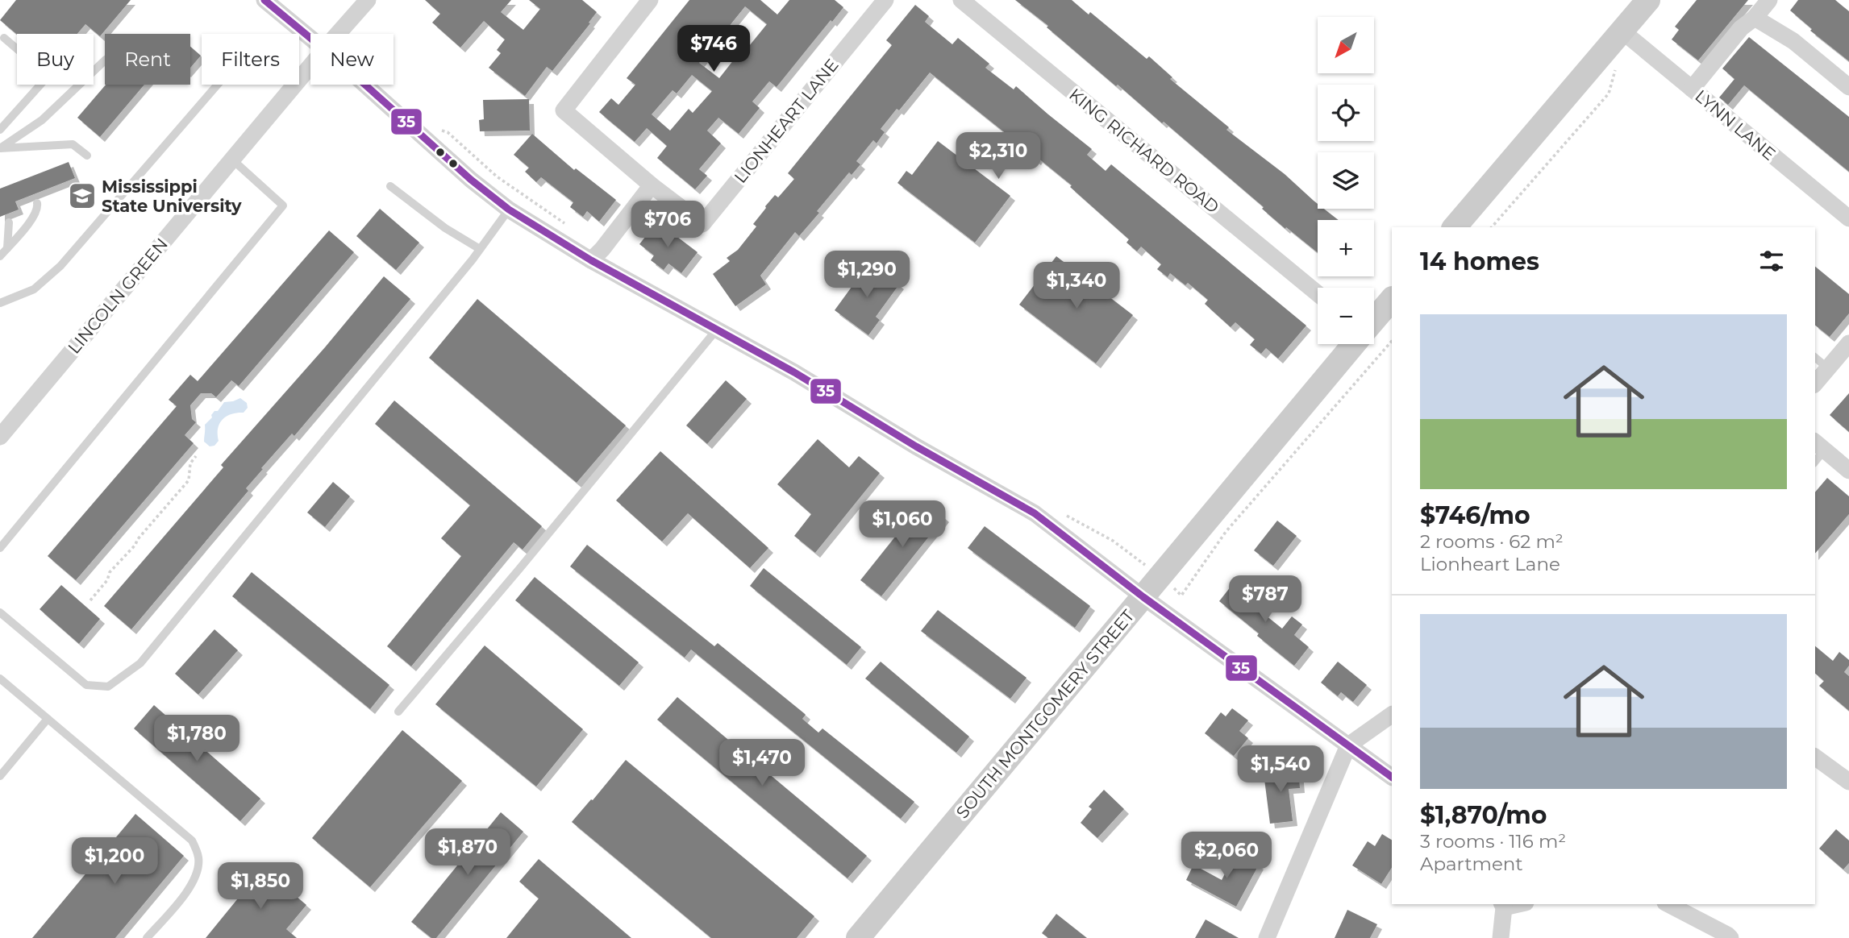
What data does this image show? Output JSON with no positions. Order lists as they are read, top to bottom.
{
  "streets": {
    "street": [
      "LIONHEART LANE",
      "LYNN LANE",
      "KING RICHARD ROAD",
      "LINCOLN GREEN",
      "SOUTH MONTGOMERY STREET"
    ]
  },
  "places": {
    "school or university": ["Mississippi State University"]
  },
  "lines": ["transit line 35"],
  "north": "bottom left",
  "page": {
    "map_buttons": ["+", "−"],
    "price": [
      "$746",
      "$2,310",
      "$706",
      "$1,290",
      "$1,340",
      "$1,060",
      "$787",
      "$1,780",
      "$1,470",
      "$1,540",
      "$1,870",
      "$2,060",
      "$1,200",
      "$1,850"
    ],
    "chip": [
      "Buy",
      "Rent",
      "Filters",
      "New"
    ],
    "heading": "14 homes",
    "list": [
      {
        "name": "$746/mo",
        "note": "2 rooms · 62 m² · Lionheart Lane"
      },
      {
        "name": "$1,870/mo",
        "note": "3 rooms · 116 m² · Apartment"
      }
    ]
  }
}
